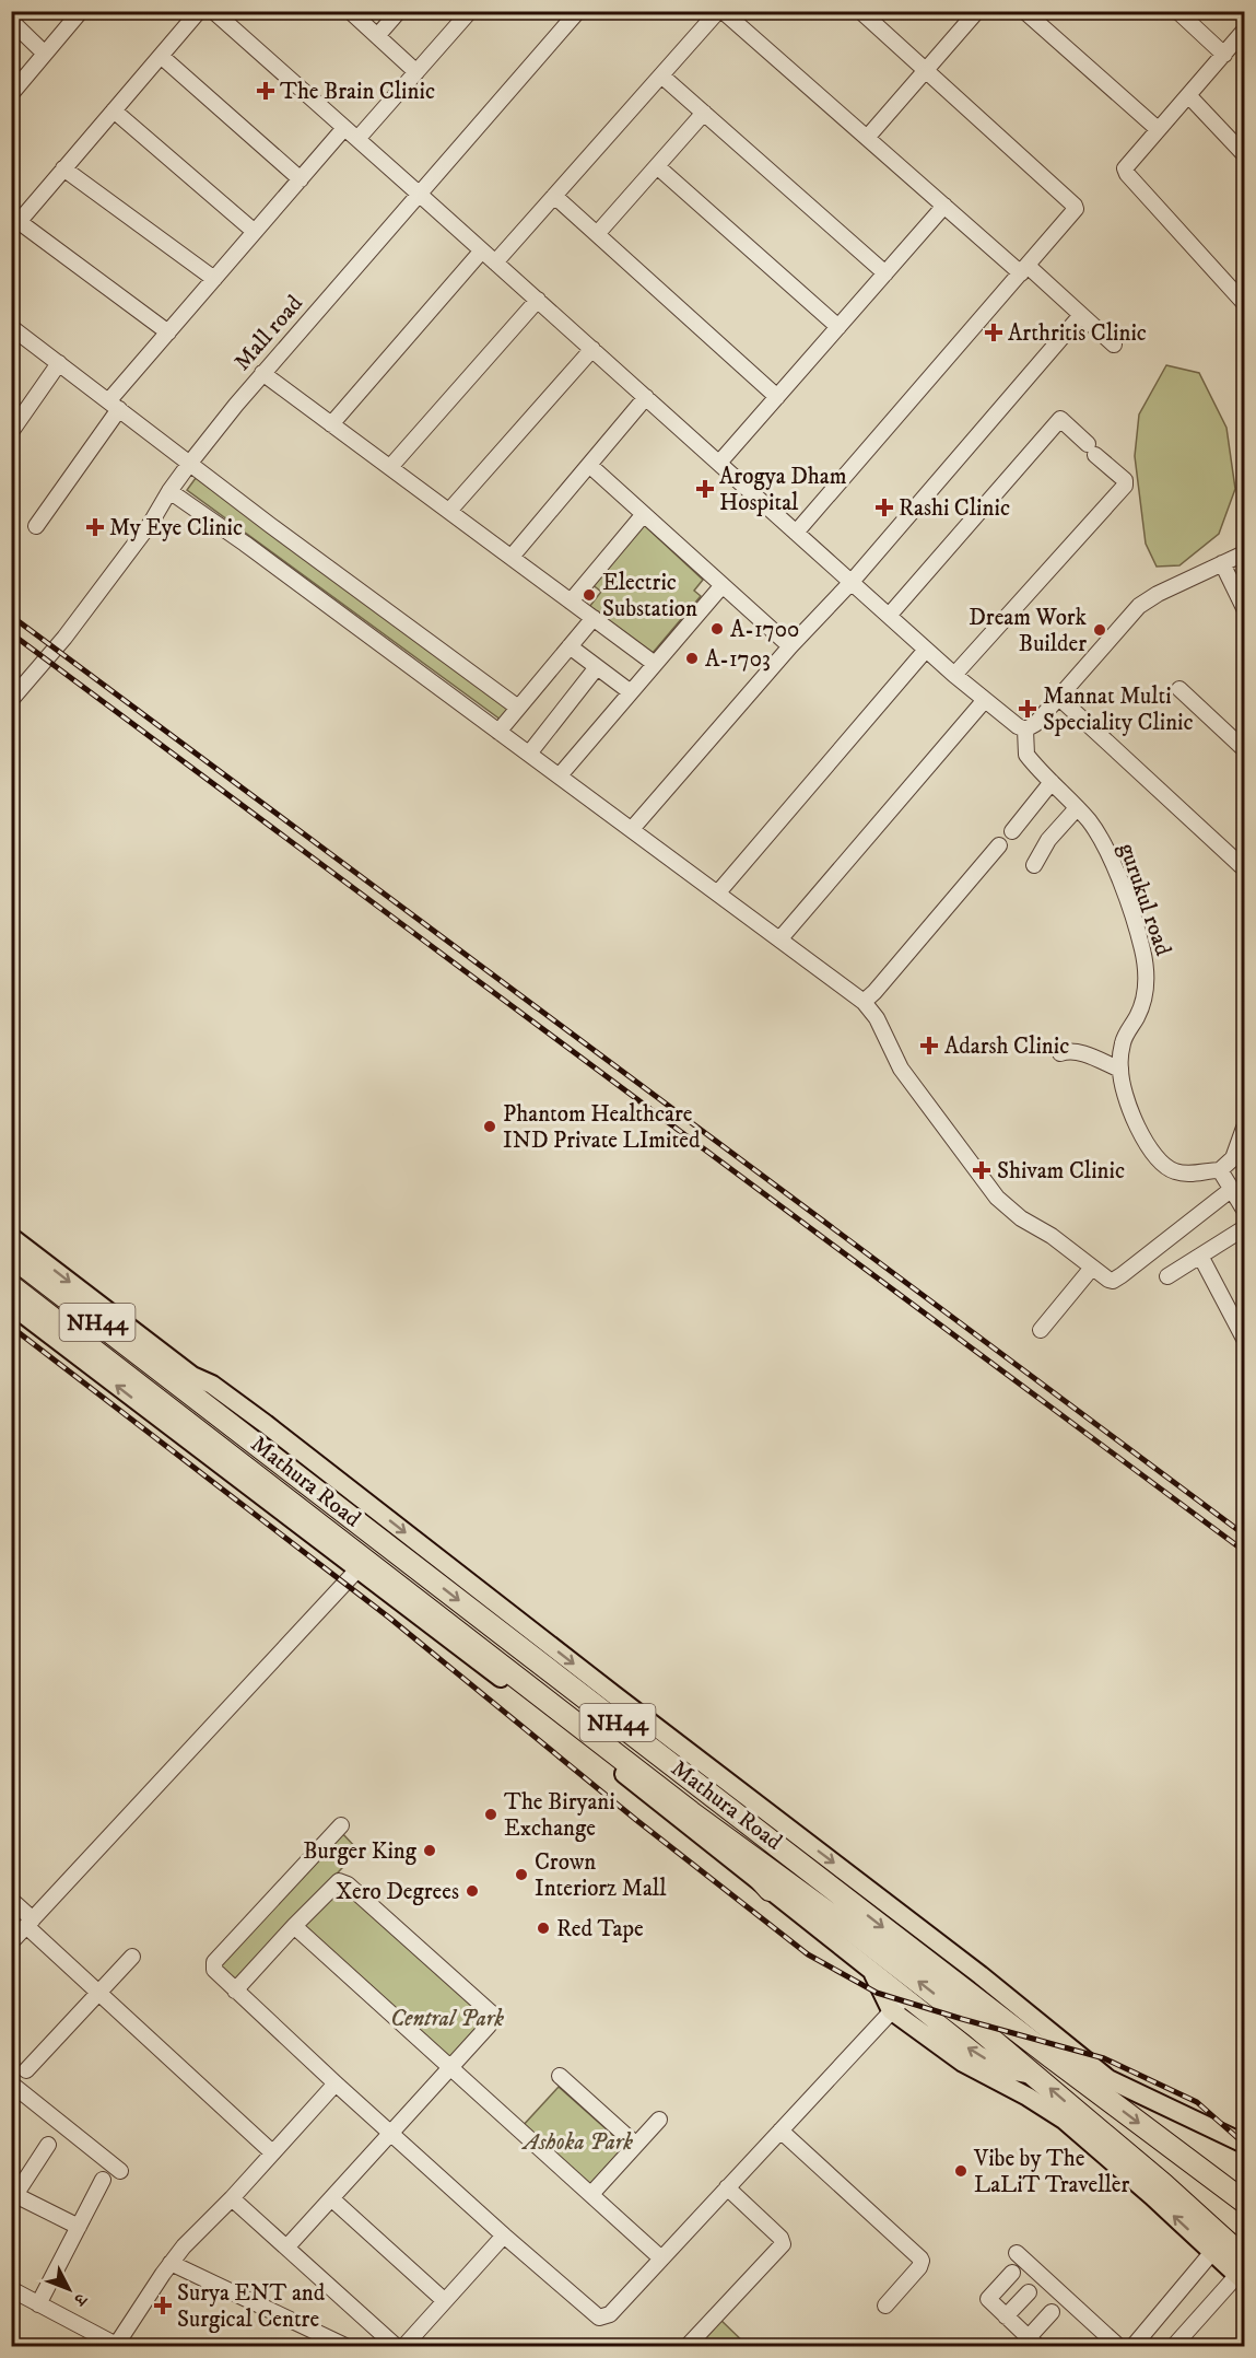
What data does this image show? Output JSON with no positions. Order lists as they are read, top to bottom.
{
  "streets": {
    "highway": ["NH44", "Mathura Road"],
    "street": ["Mall road", "gurukul road"]
  },
  "parks": ["Central Park", "Ashoka Park"],
  "places": {
    "health": [
      "The Brain Clinic",
      "Arthritis Clinic",
      "Arogya Dham Hospital",
      "Rashi Clinic",
      "My Eye Clinic",
      "Mannat Multi Speciality Clinic",
      "Adarsh Clinic",
      "Shivam Clinic",
      "Surya ENT and Surgical Centre"
    ],
    "other": [
      "Electric Substation",
      "A-1700",
      "Dream Work Builder",
      "A-1703",
      "Phantom Healthcare IND Private LImited",
      "The Biryani Exchange",
      "Burger King",
      "Crown Interiorz Mall",
      "Xero Degrees",
      "Red Tape",
      "Vibe by The LaLiT Traveller"
    ]
  },
  "north": "bottom right"
}
